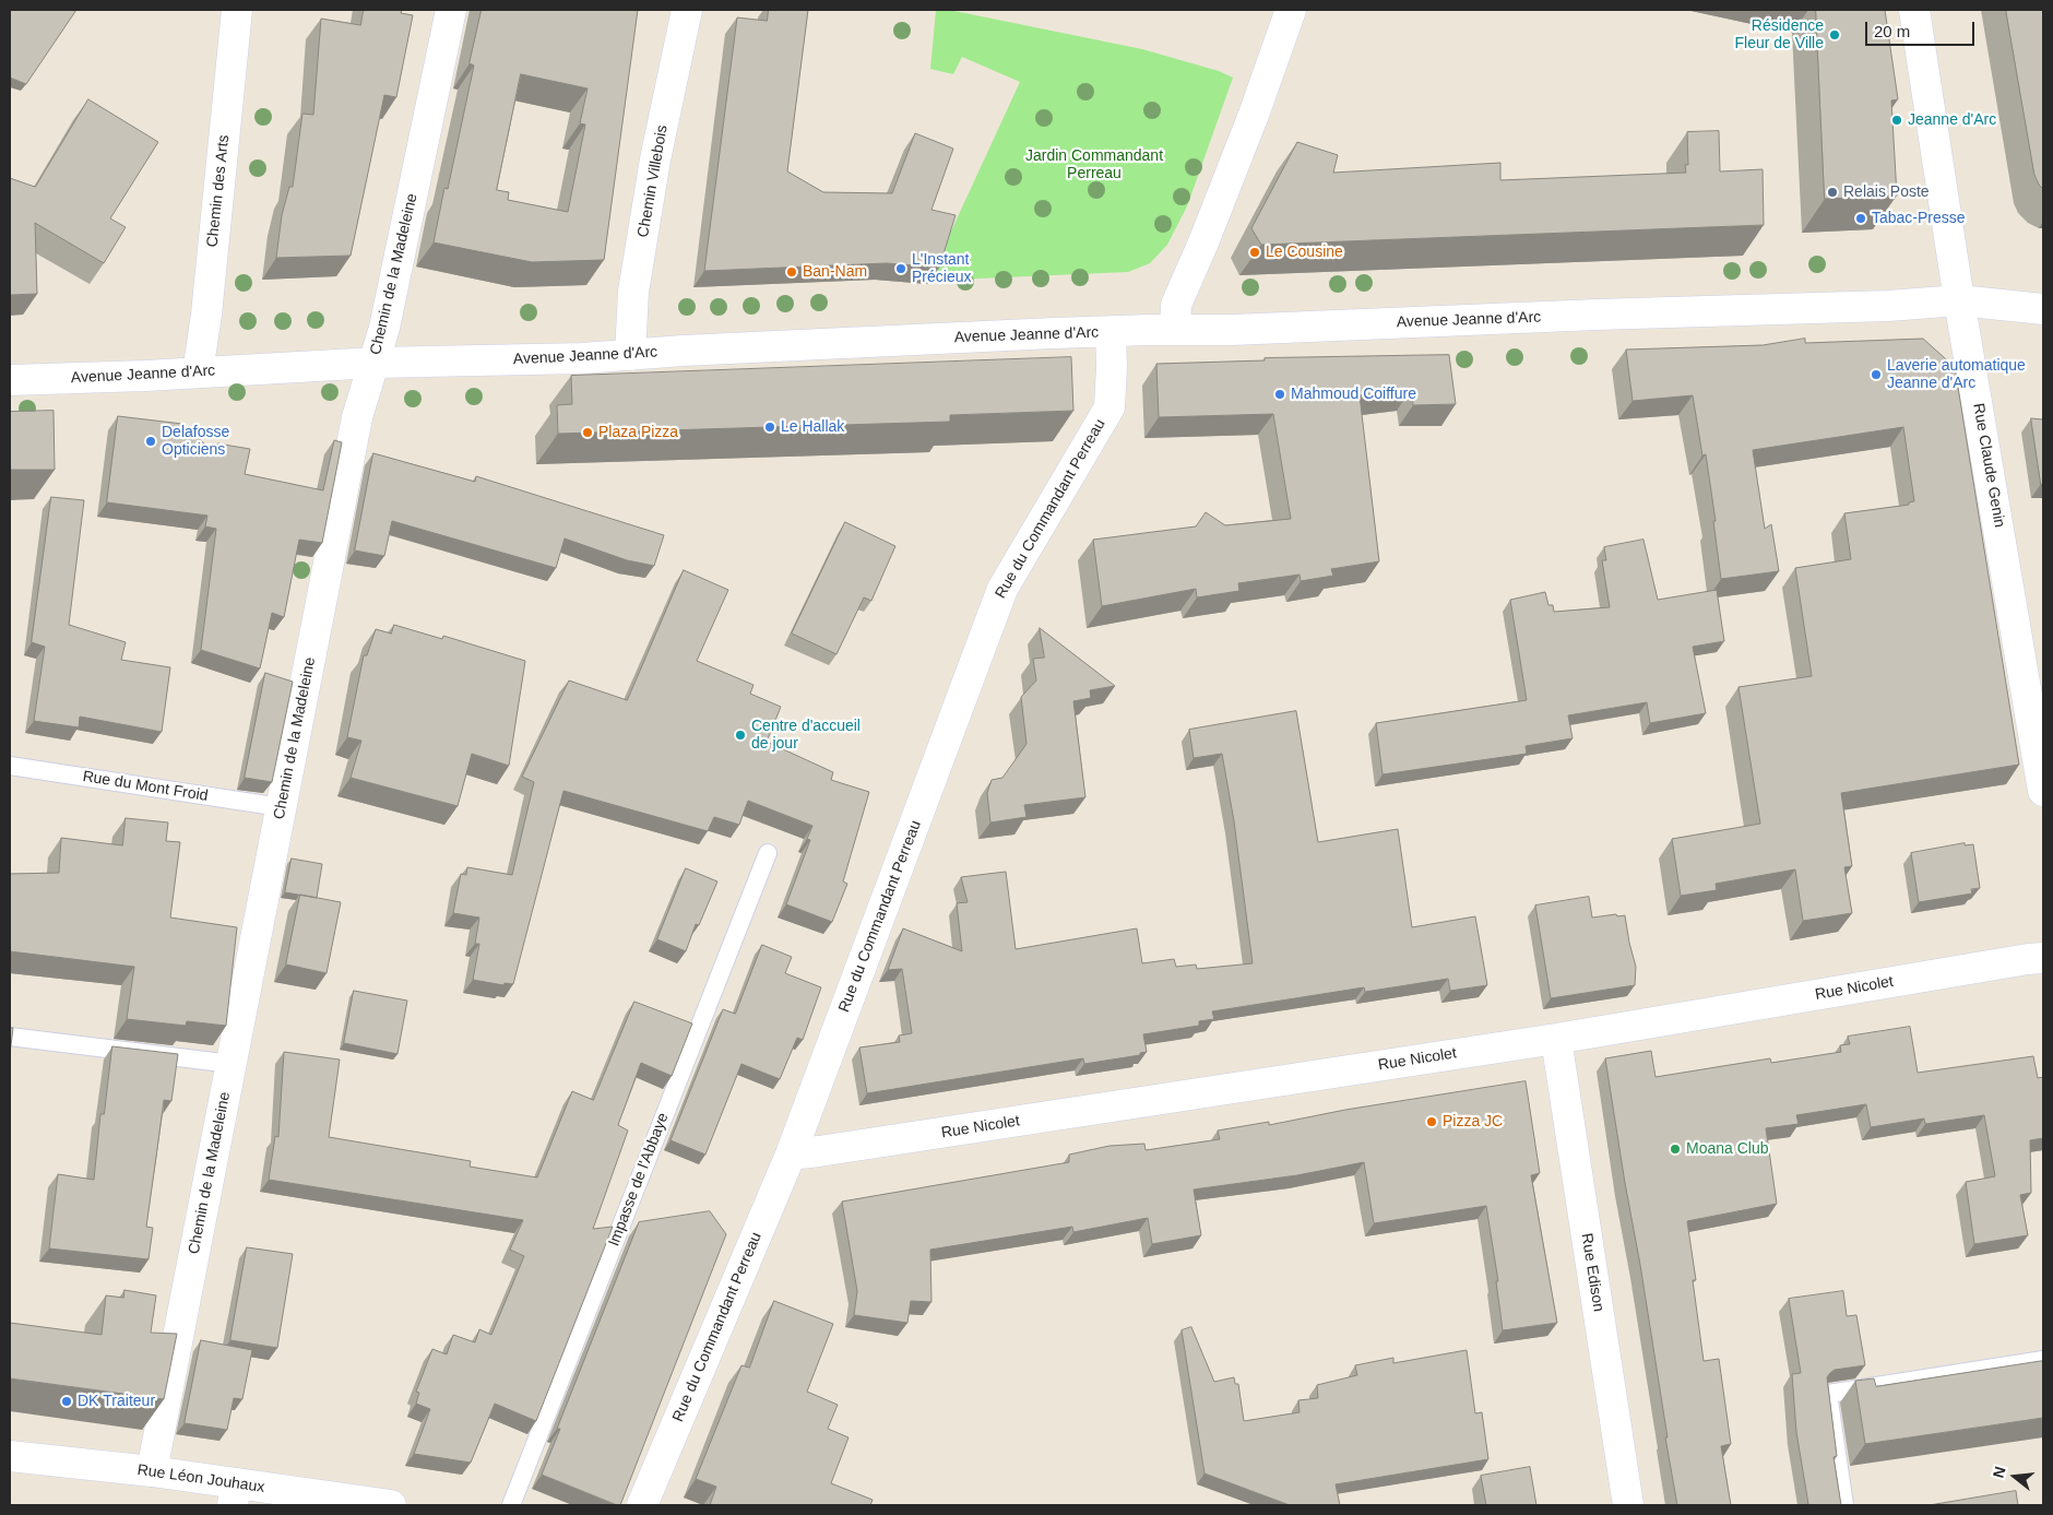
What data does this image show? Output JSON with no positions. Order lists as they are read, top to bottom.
{
  "streets": {
    "street": [
      "Chemin Villebois",
      "Chemin des Arts",
      "Chemin de la Madeleine",
      "Avenue Jeanne d'Arc",
      "Rue Claude Genin",
      "Rue du Commandant Perreau",
      "Rue Nicolet",
      "Rue Edison",
      "Rue Léon Jouhaux"
    ],
    "lane": ["Rue du Mont Froid", "Impasse de l'Abbaye"]
  },
  "crossings": [
    ["Chemin Villebois", "Avenue Jeanne d'Arc"],
    ["Chemin des Arts", "Avenue Jeanne d'Arc"],
    ["Chemin de la Madeleine", "Avenue Jeanne d'Arc"],
    ["Chemin de la Madeleine", "Rue du Mont Froid"],
    ["Chemin de la Madeleine", "Rue Léon Jouhaux"],
    ["Avenue Jeanne d'Arc", "Rue Claude Genin"],
    ["Avenue Jeanne d'Arc", "Rue du Commandant Perreau"],
    ["Rue du Commandant Perreau", "Rue Nicolet"],
    ["Rue Nicolet", "Rue Edison"]
  ],
  "parks": ["Jardin Commandant Perreau"],
  "places": [
    "Résidence Fleur de Ville",
    "Jeanne d'Arc",
    "Relais Poste",
    "Tabac-Presse",
    "Le Cousine",
    "L'Instant Précieux",
    "Ban-Nam",
    "Laverie automatique Jeanne d'Arc",
    "Mahmoud Coiffure",
    "Le Hallak",
    "Plaza Pizza",
    "Delafosse Opticiens",
    "Centre d'accueil de jour",
    "Pizza JC",
    "Moana Club",
    "DK Traiteur"
  ],
  "scale_bar": "20 m",
  "north": "left"
}
